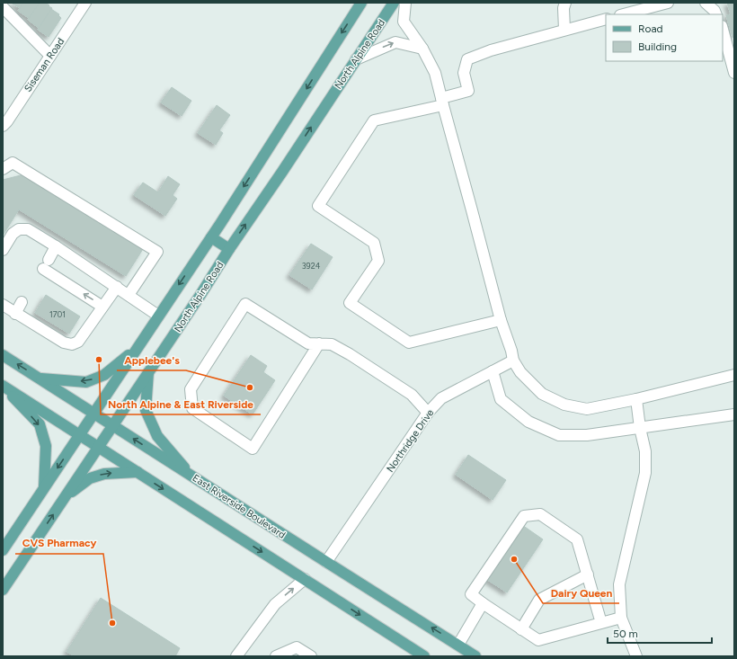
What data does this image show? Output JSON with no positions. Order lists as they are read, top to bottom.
{
  "streets": {
    "main road": ["North Alpine Road", "East Riverside Boulevard"],
    "street": ["Siseman Road", "Northridge Drive"]
  },
  "crossings": [
    ["North Alpine Road", "East Riverside Boulevard"],
    ["Northridge Drive", "East Riverside Boulevard"]
  ],
  "places": [
    "North Alpine & East Riverside",
    "Applebee's",
    "Dairy Queen",
    "CVS Pharmacy"
  ],
  "house_numbers": ["3924", "1701"],
  "legend": ["Road", "Building"],
  "scale_bar": "50 m"
}
